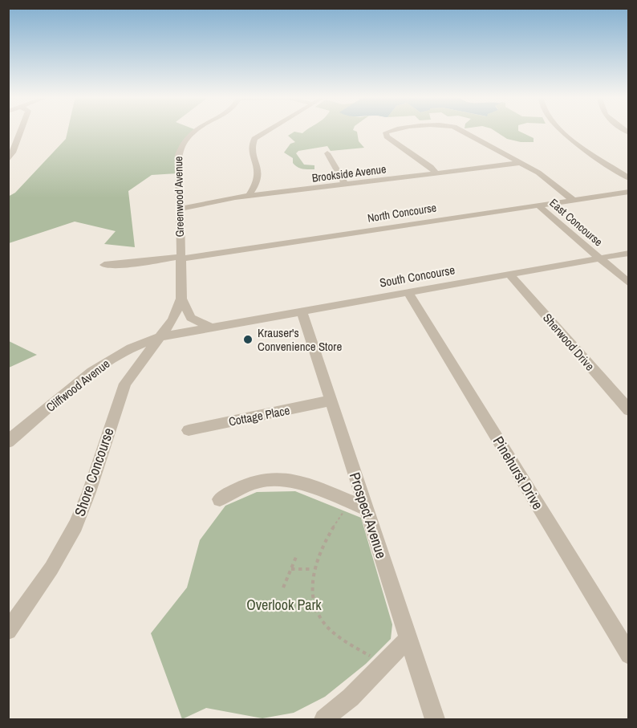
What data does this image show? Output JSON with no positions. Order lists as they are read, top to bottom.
{
  "streets": {
    "street": [
      "Brookside Avenue",
      "Greenwood Avenue",
      "North Concourse",
      "East Concourse",
      "South Concourse",
      "Sherwood Drive",
      "Cliffwood Avenue",
      "Cottage Place",
      "Shore Concourse",
      "Pinehurst Drive",
      "Prospect Avenue"
    ]
  },
  "crossings": [
    ["Brookside Avenue", "Greenwood Avenue"],
    ["Greenwood Avenue", "North Concourse"],
    ["Greenwood Avenue", "Cliffwood Avenue"],
    ["Greenwood Avenue", "Shore Concourse"],
    ["North Concourse", "East Concourse"],
    ["East Concourse", "South Concourse"],
    ["South Concourse", "Sherwood Drive"],
    ["South Concourse", "Cliffwood Avenue"],
    ["South Concourse", "Pinehurst Drive"],
    ["South Concourse", "Prospect Avenue"],
    ["Cliffwood Avenue", "Shore Concourse"],
    ["Cottage Place", "Prospect Avenue"]
  ],
  "parks": ["Overlook Park"],
  "places": ["Krauser's Convenience Store"]
}
